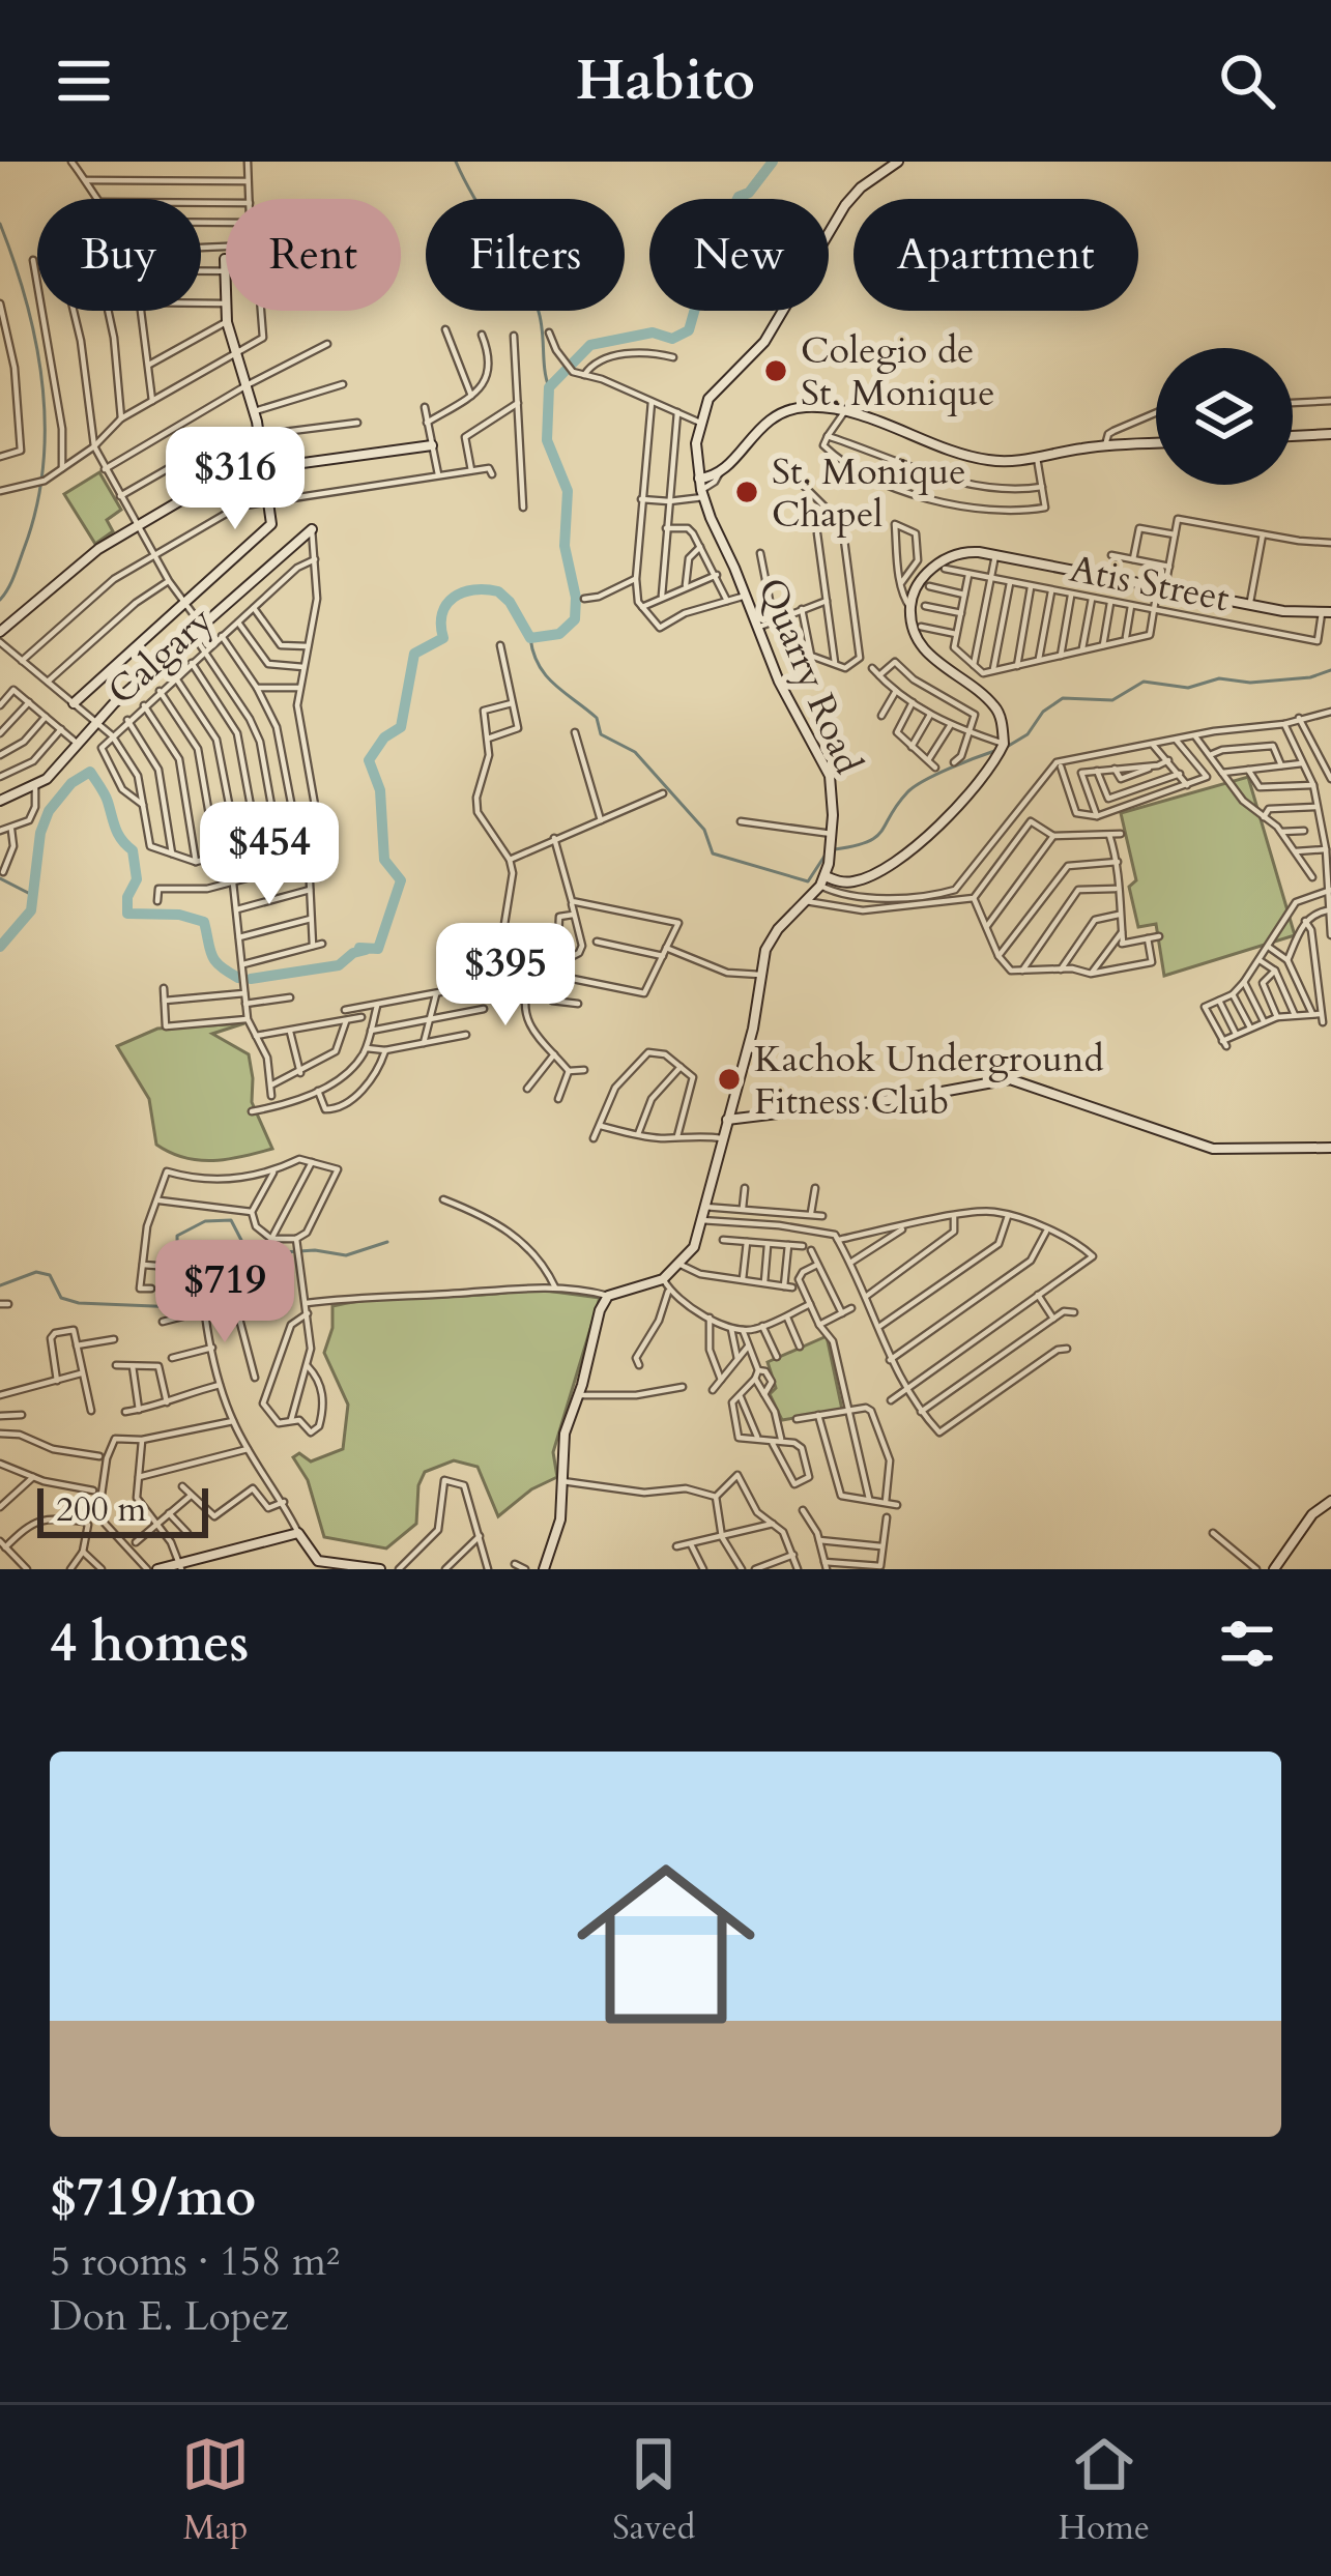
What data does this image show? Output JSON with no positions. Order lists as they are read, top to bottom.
{
  "streets": {
    "street": ["Atis Street", "Calgary", "Quarry Road"]
  },
  "places": ["Colegio de St. Monique", "St. Monique Chapel", "Kachok Underground Fitness Club"],
  "scale_bar": "200 m",
  "page": {
    "header": "Habito",
    "chip": [
      "Buy",
      "Rent",
      "Filters",
      "New",
      "Apartment"
    ],
    "price": [
      "$316",
      "$454",
      "$395",
      "$719"
    ],
    "scale": "200 m",
    "heading": "4 homes",
    "list": [
      {
        "name": "$719/mo",
        "note": "5 rooms · 158 m² · Don E. Lopez"
      }
    ],
    "tabs": ["Map", "Saved", "Home"]
  }
}
